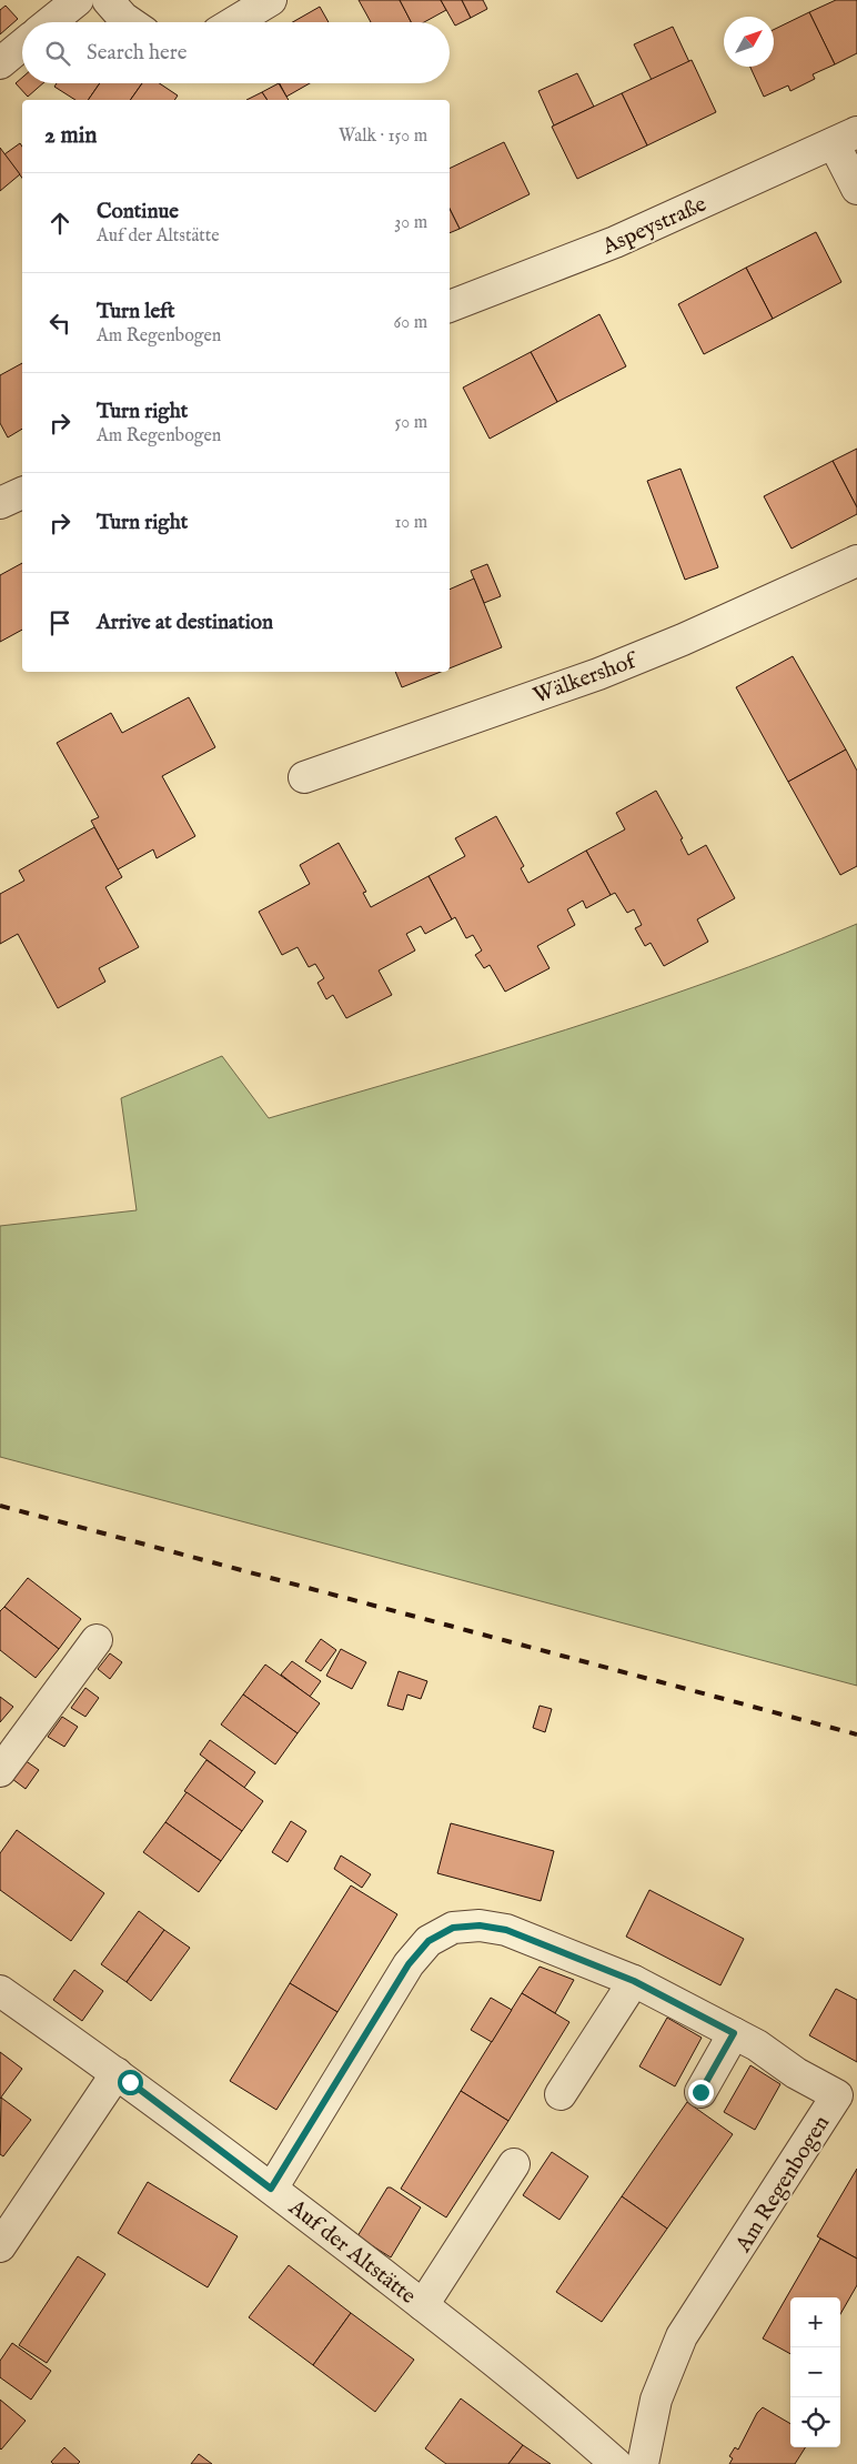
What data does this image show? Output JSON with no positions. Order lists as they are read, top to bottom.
{
  "streets": {
    "street": [
      "Aspeystraße",
      "Wälkershof",
      "Am Regenbogen",
      "Auf der Altstätte"
    ]
  },
  "crossings": [
    ["Am Regenbogen", "Auf der Altstätte"]
  ],
  "north": "top right",
  "page": {
    "search": "Search here",
    "heading": ["2 min", "Walk · 150 m"],
    "list": [
      ["Continue", "Auf der Altstätte", "30 m"],
      ["Turn left", "Am Regenbogen", "60 m"],
      ["Turn right", "Am Regenbogen", "50 m"],
      ["Turn right", "10 m"],
      "Arrive at destination"
    ],
    "map_buttons": ["+", "−"]
  }
}
